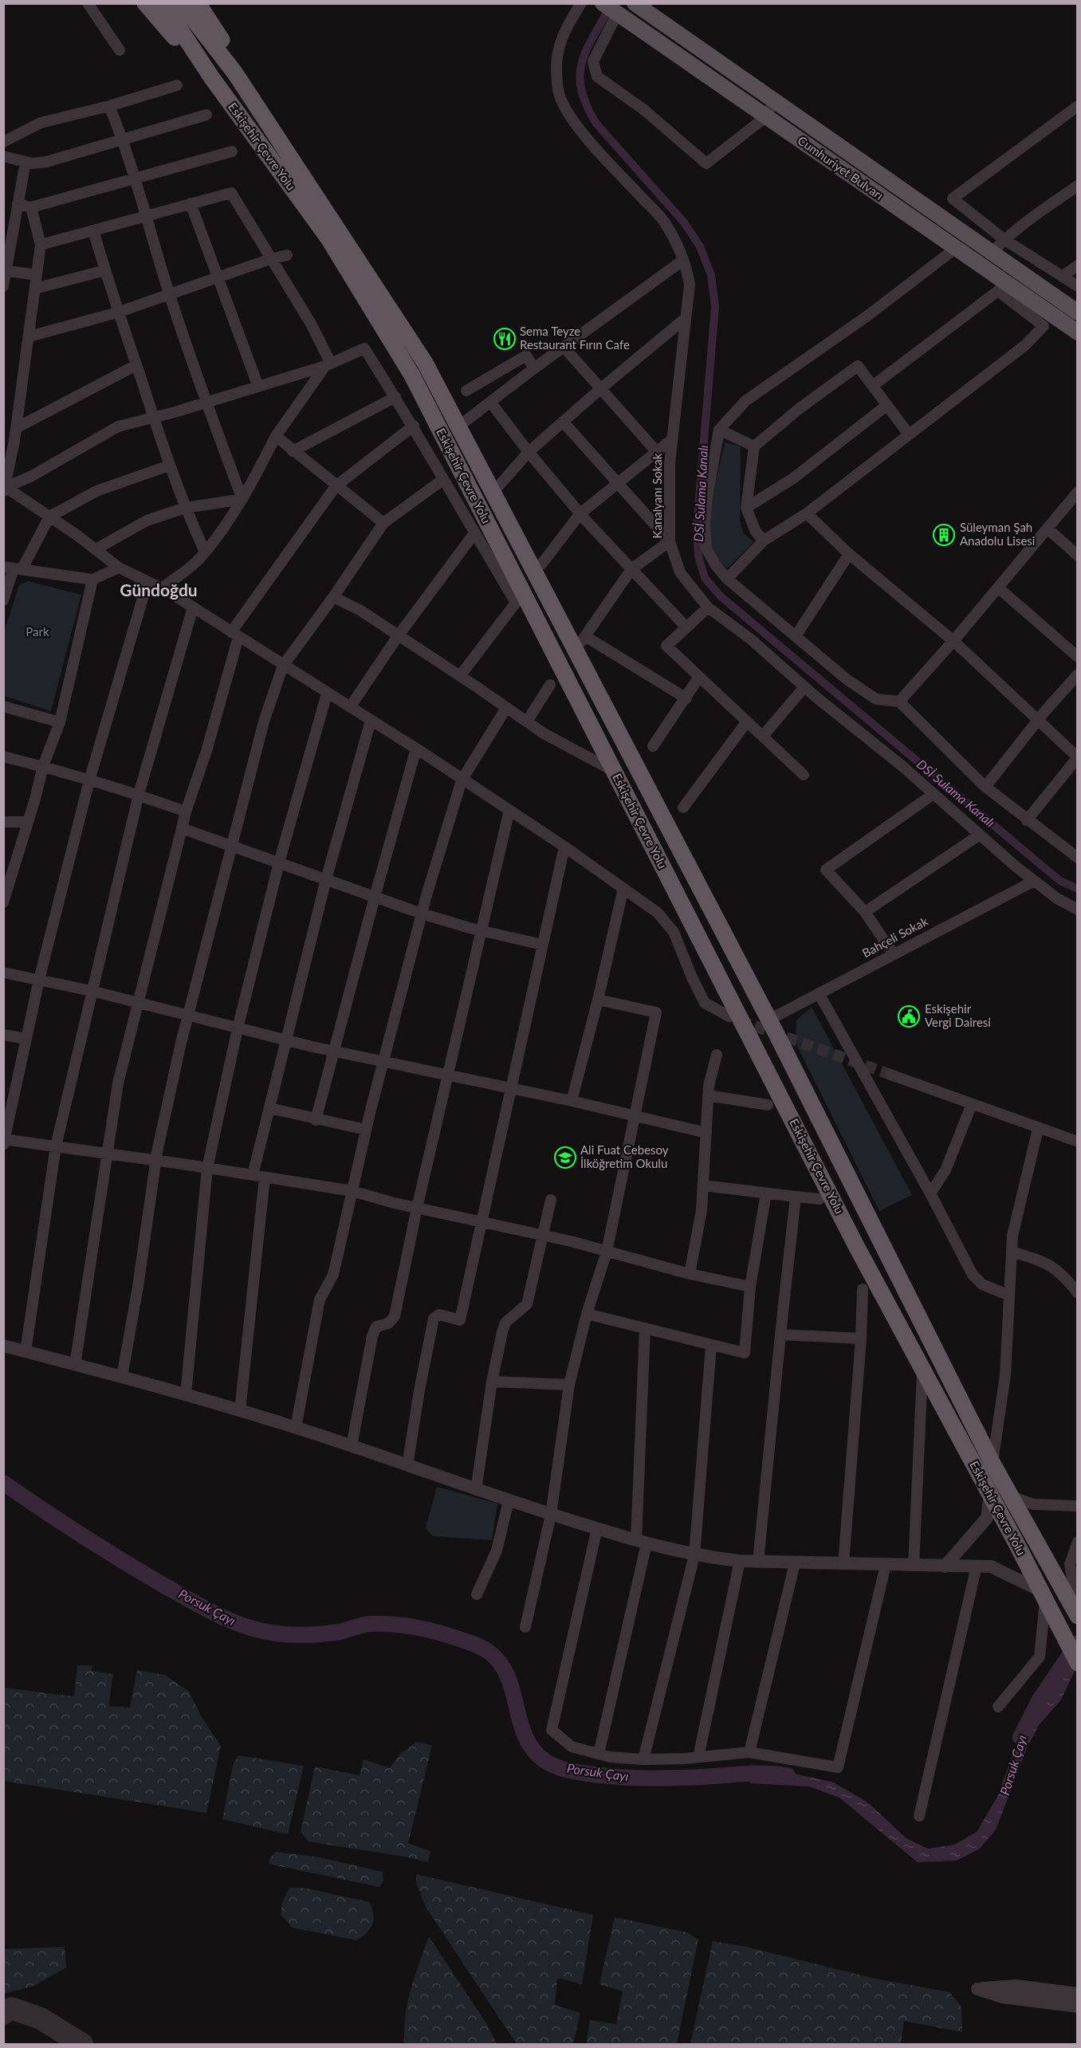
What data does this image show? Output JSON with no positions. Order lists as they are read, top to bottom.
{
  "streets": {
    "highway": ["Eskişehir Çevre Yolu"],
    "main road": ["Cumhuriyet Bulvarı"],
    "street": ["Kanalyanı Sokak", "Bahçeli Sokak"]
  },
  "crossings": [
    ["Eskişehir Çevre Yolu", "Bahçeli Sokak"],
    ["Kanalyanı Sokak", "Bahçeli Sokak"]
  ],
  "districts": ["Gündoğdu"],
  "water": ["DSİ Sulama Kanalı", "Porsuk Çayı"],
  "parks": ["Park"],
  "places": {
    "restaurant": ["Sema Teyze Restaurant Fırın Cafe"],
    "building": ["Süleyman Şah Anadolu Lisesi"],
    "public building": ["Eskişehir Vergi Dairesi"],
    "school or university": ["Ali Fuat Cebesoy İlköğretim Okulu"]
  }
}
